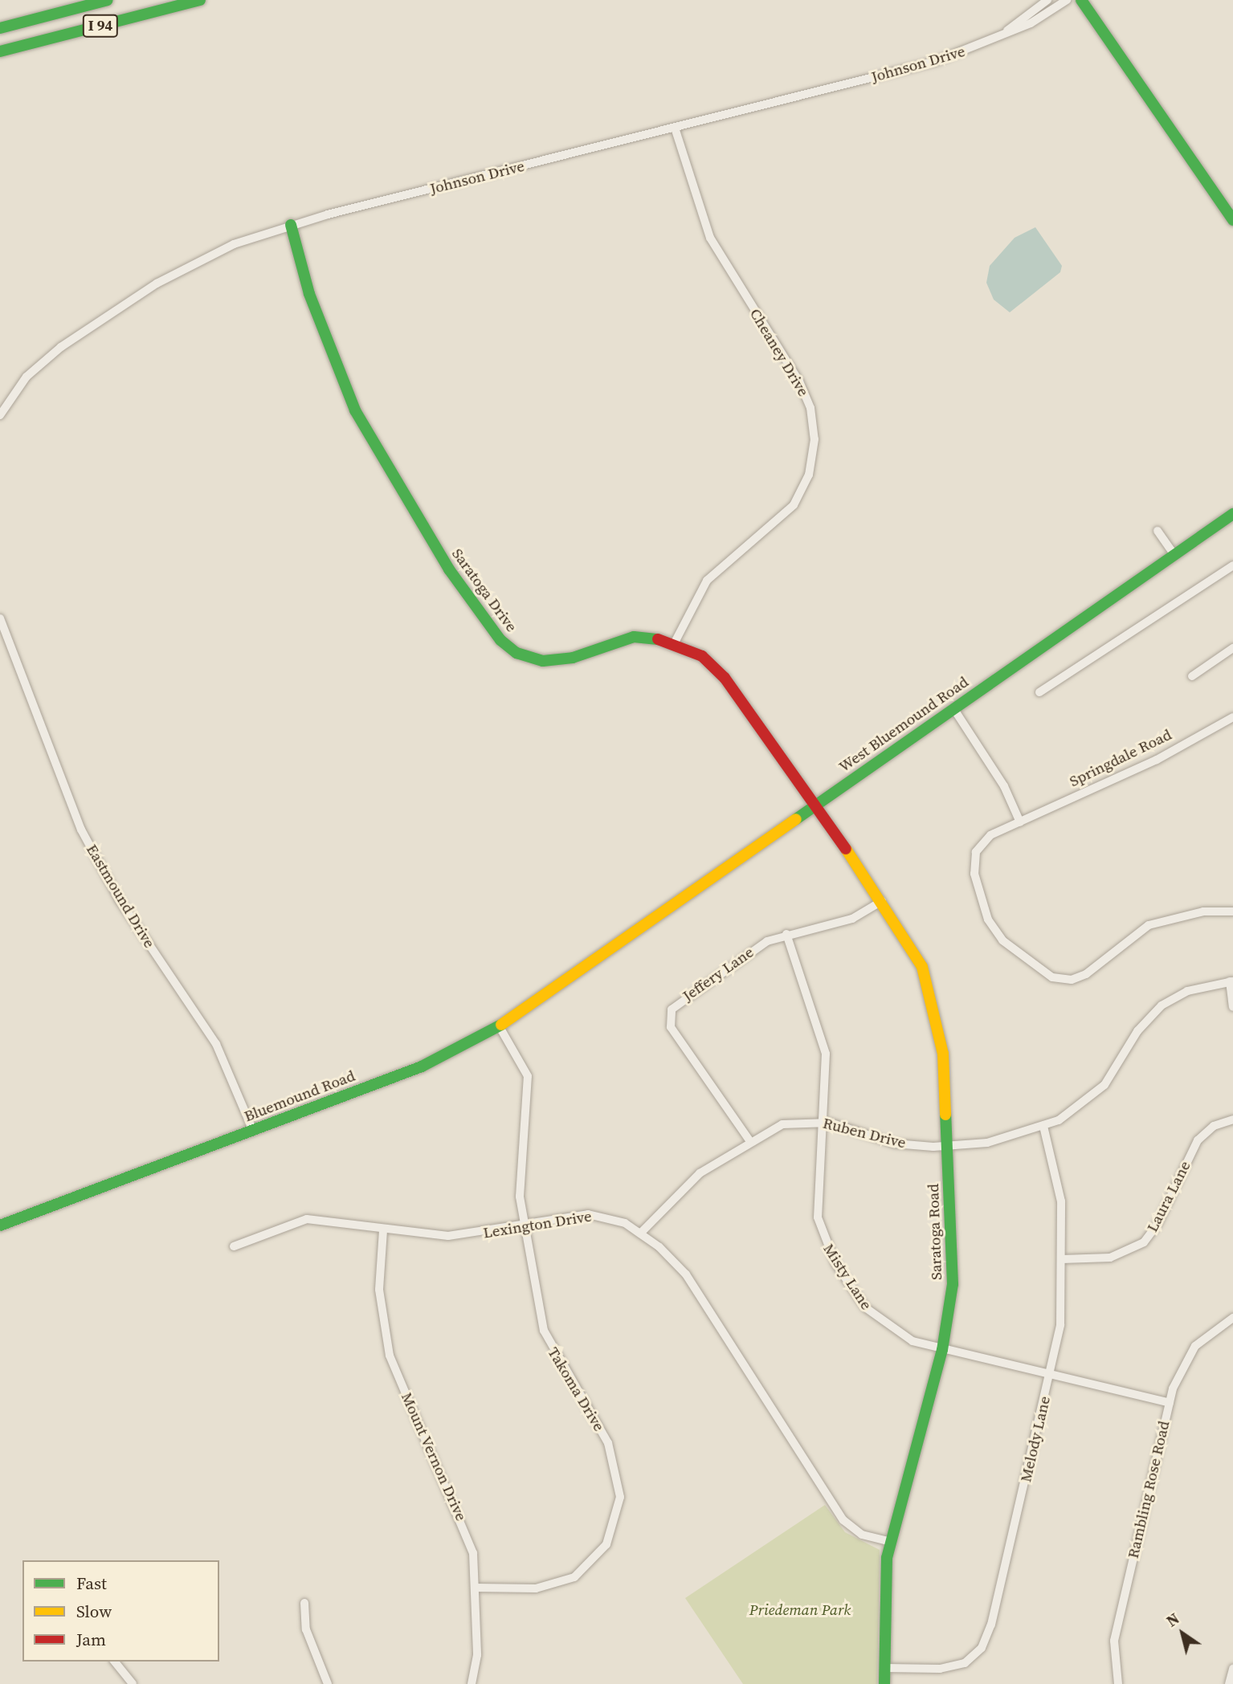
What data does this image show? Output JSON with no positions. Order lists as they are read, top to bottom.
{
  "streets": {
    "main road": [
      "I 94",
      "Saratoga Drive",
      "West Bluemound Road",
      "Bluemound Road",
      "Saratoga Road"
    ],
    "street": [
      "Johnson Drive",
      "Cheaney Drive",
      "Springdale Road",
      "Eastmound Drive",
      "Jeffery Lane",
      "Ruben Drive",
      "Laura Lane",
      "Lexington Drive",
      "Misty Lane",
      "Takoma Drive",
      "Melody Lane",
      "Mount Vernon Drive",
      "Rambling Rose Road"
    ]
  },
  "crossings": [
    ["Johnson Drive", "Cheaney Drive"],
    ["Johnson Drive", "Saratoga Drive"],
    ["Cheaney Drive", "Saratoga Drive"],
    ["Saratoga Drive", "West Bluemound Road"],
    ["Saratoga Drive", "Saratoga Road"],
    ["West Bluemound Road", "Bluemound Road"],
    ["West Bluemound Road", "Saratoga Road"],
    ["Eastmound Drive", "Bluemound Road"],
    ["Jeffery Lane", "Ruben Drive"],
    ["Jeffery Lane", "Saratoga Road"],
    ["Jeffery Lane", "Misty Lane"],
    ["Bluemound Road", "Takoma Drive"],
    ["Ruben Drive", "Lexington Drive"],
    ["Ruben Drive", "Saratoga Road"],
    ["Ruben Drive", "Misty Lane"],
    ["Ruben Drive", "Melody Lane"],
    ["Laura Lane", "Melody Lane"],
    ["Lexington Drive", "Saratoga Road"],
    ["Lexington Drive", "Takoma Drive"],
    ["Lexington Drive", "Mount Vernon Drive"],
    ["Saratoga Road", "Misty Lane"],
    ["Saratoga Road", "Melody Lane"],
    ["Misty Lane", "Melody Lane"],
    ["Misty Lane", "Rambling Rose Road"],
    ["Takoma Drive", "Mount Vernon Drive"]
  ],
  "parks": ["Priedeman Park"],
  "legend": ["Fast", "Slow", "Jam"],
  "north": "top left"
}
